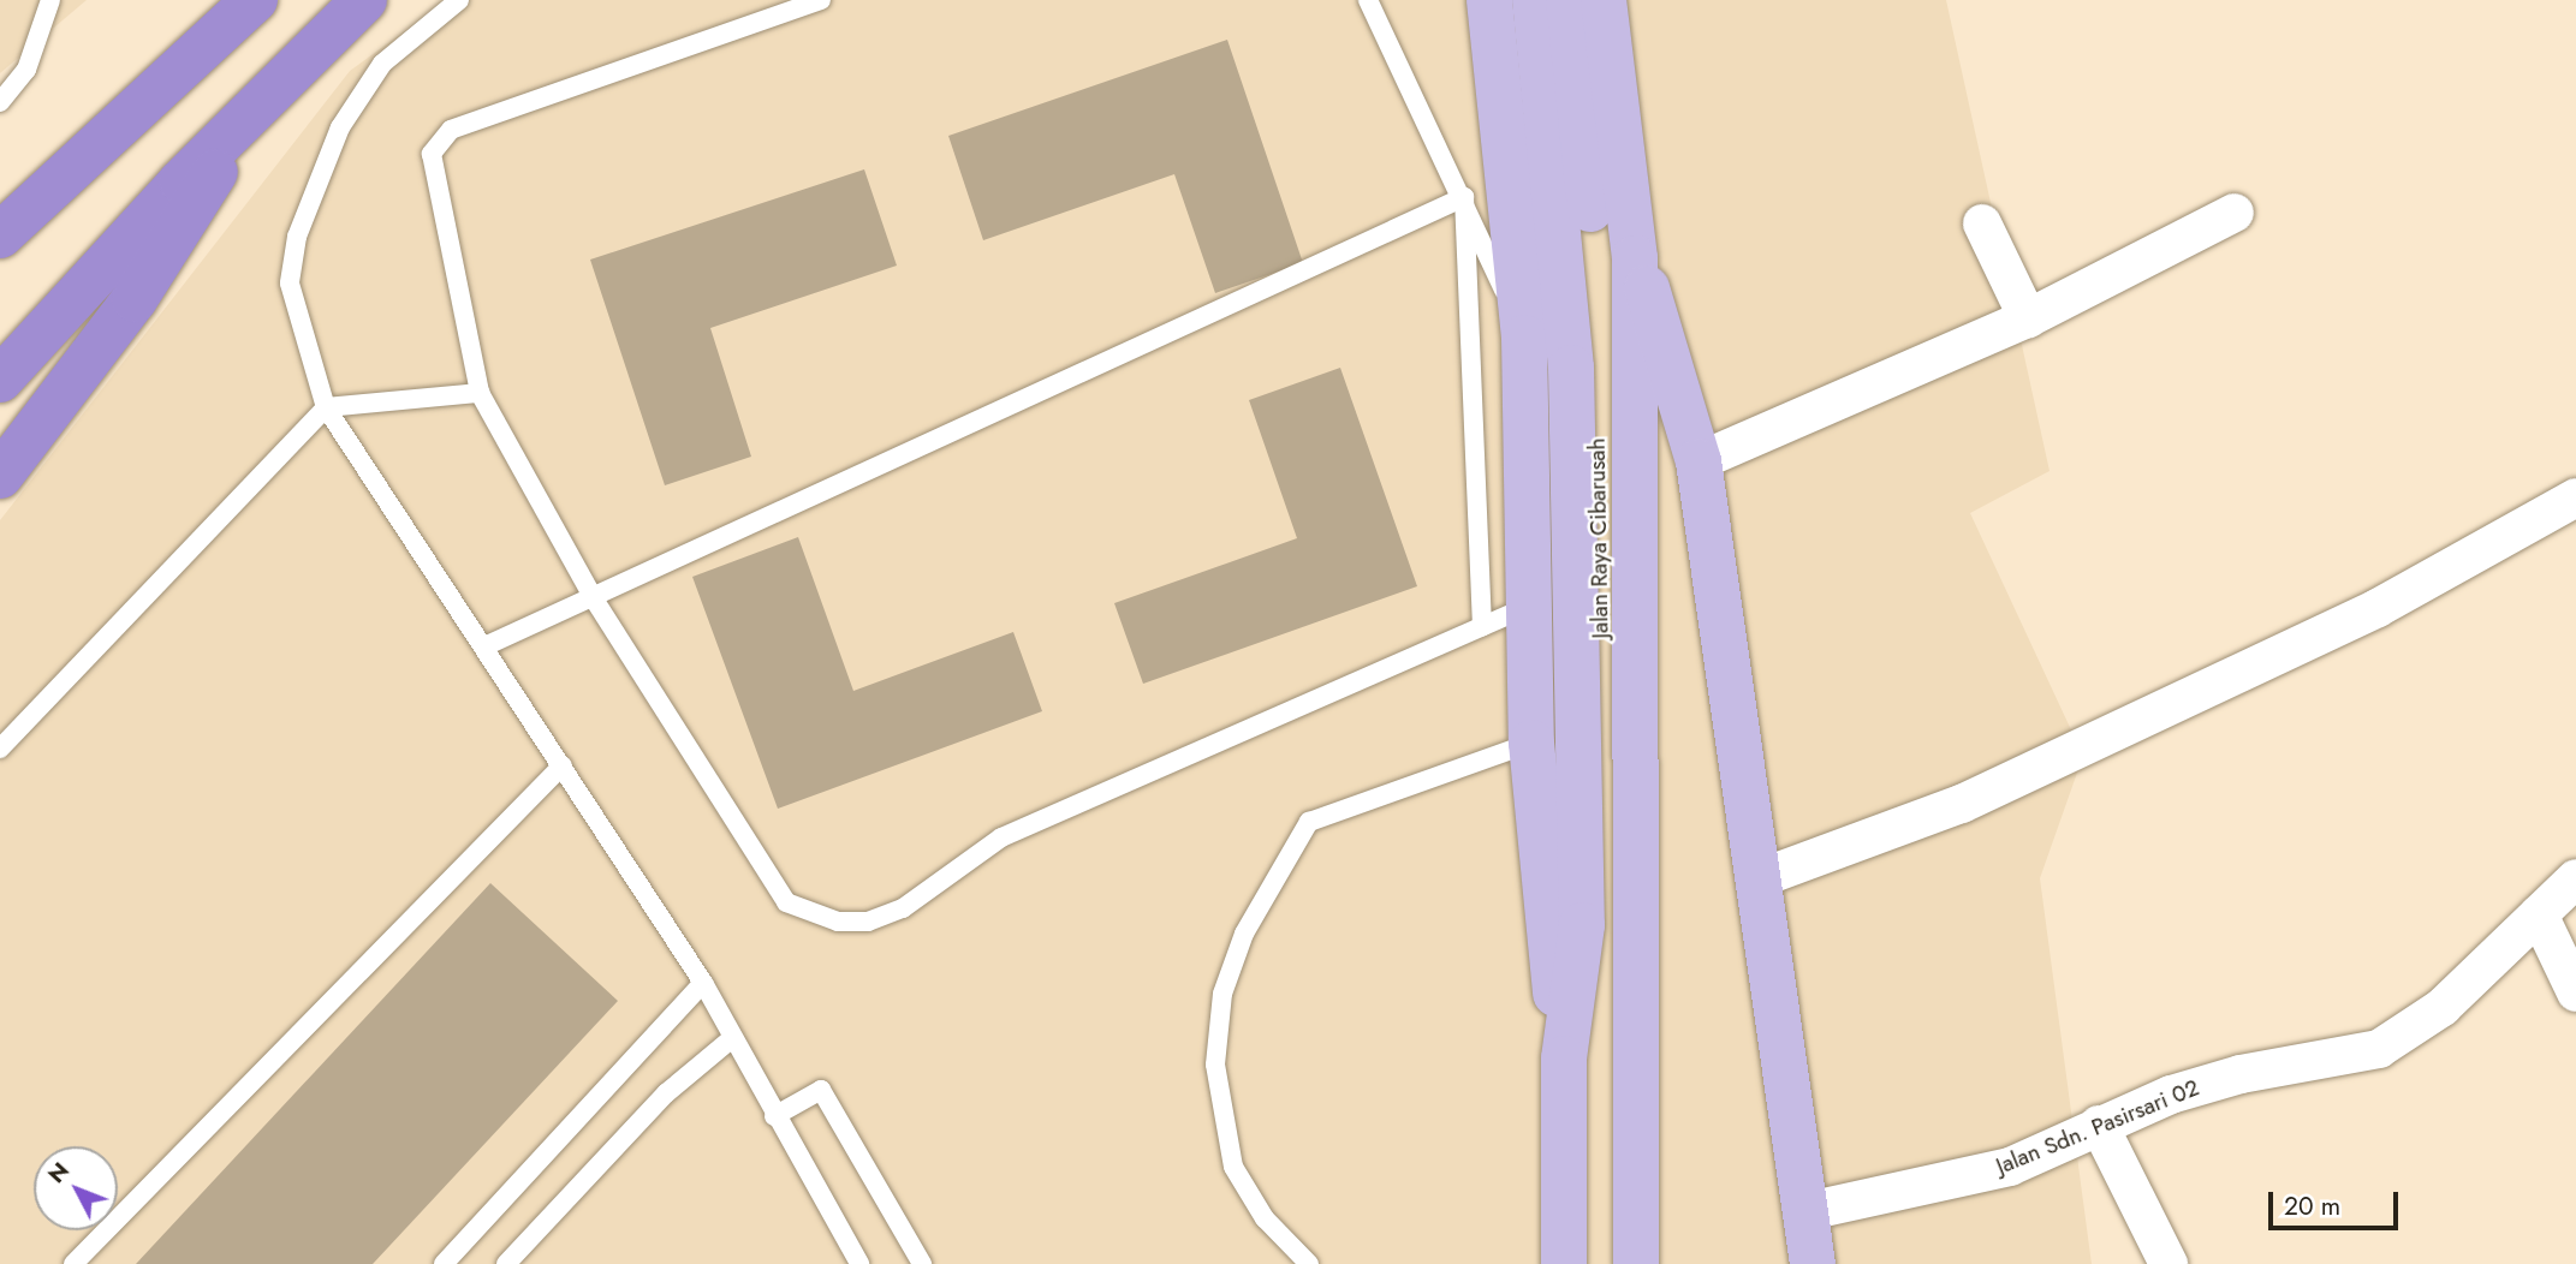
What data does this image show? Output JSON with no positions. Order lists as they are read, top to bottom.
{
  "streets": {
    "main road": ["Jalan Raya Cibarusah"],
    "street": ["Jalan Sdn. Pasirsari 02"]
  },
  "scale_bar": "20 m",
  "north": "top left"
}
